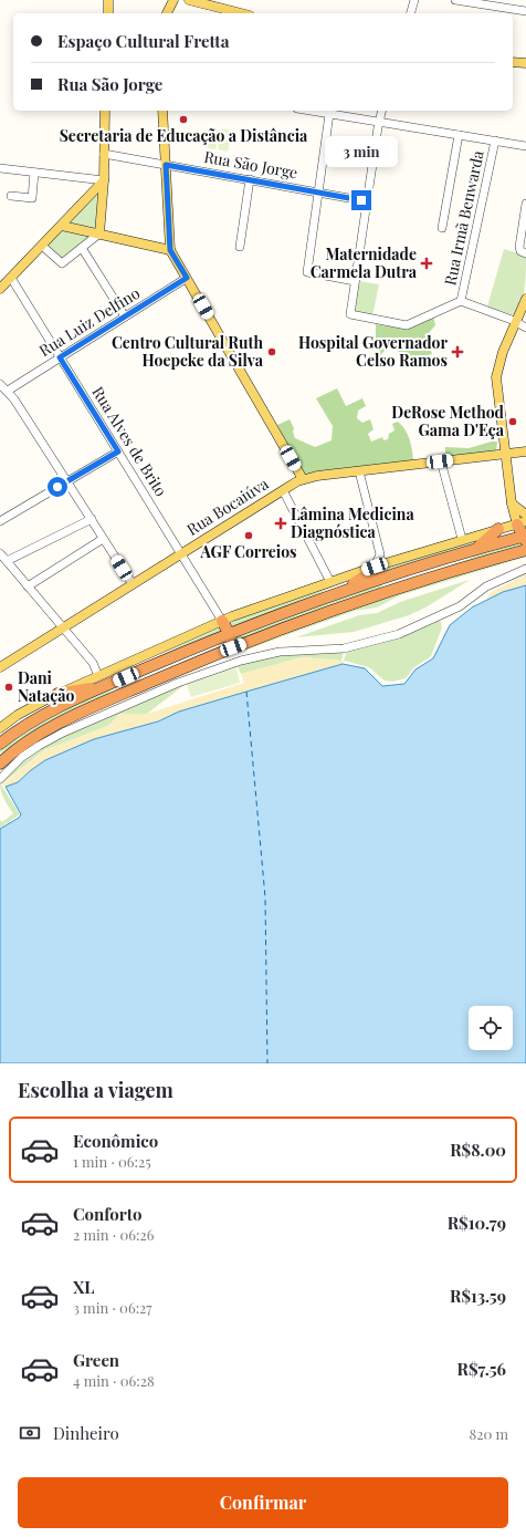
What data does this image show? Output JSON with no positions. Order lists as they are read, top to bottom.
{
  "streets": {
    "main road": ["Rua Bocaiúva"],
    "street": [
      "Rua São Jorge",
      "Rua Irmã Benwarda",
      "Rua Luiz Delfino",
      "Rua Alves de Brito"
    ]
  },
  "crossings": [
    ["Rua Luiz Delfino", "Rua Alves de Brito"],
    ["Rua Alves de Brito", "Rua Bocaiúva"]
  ],
  "places": {
    "other": [
      "Secretaria de Educação a Distância",
      "Centro Cultural Ruth Hoepcke da Silva",
      "DeRose Method Gama D'Eça",
      "AGF Correios",
      "Dani Natação"
    ],
    "health": ["Maternidade Carmela Dutra", "Hospital Governador Celso Ramos", "Lâmina Medicina Diagnóstica"]
  },
  "page": {
    "banner": ["Espaço Cultural Fretta", "Rua São Jorge"],
    "bubble": "3 min",
    "heading": "Escolha a viagem",
    "list": [
      {
        "name": "Econômico",
        "note": "1 min · 06:25",
        "value": "R$8.00"
      },
      {
        "name": "Conforto",
        "note": "2 min · 06:26",
        "value": "R$10.79"
      },
      {
        "name": "XL",
        "note": "3 min · 06:27",
        "value": "R$13.59"
      },
      {
        "name": "Green",
        "note": "4 min · 06:28",
        "value": "R$7.56"
      }
    ],
    "pay": ["Dinheiro", "820 m"],
    "buttons": "Confirmar"
  }
}
